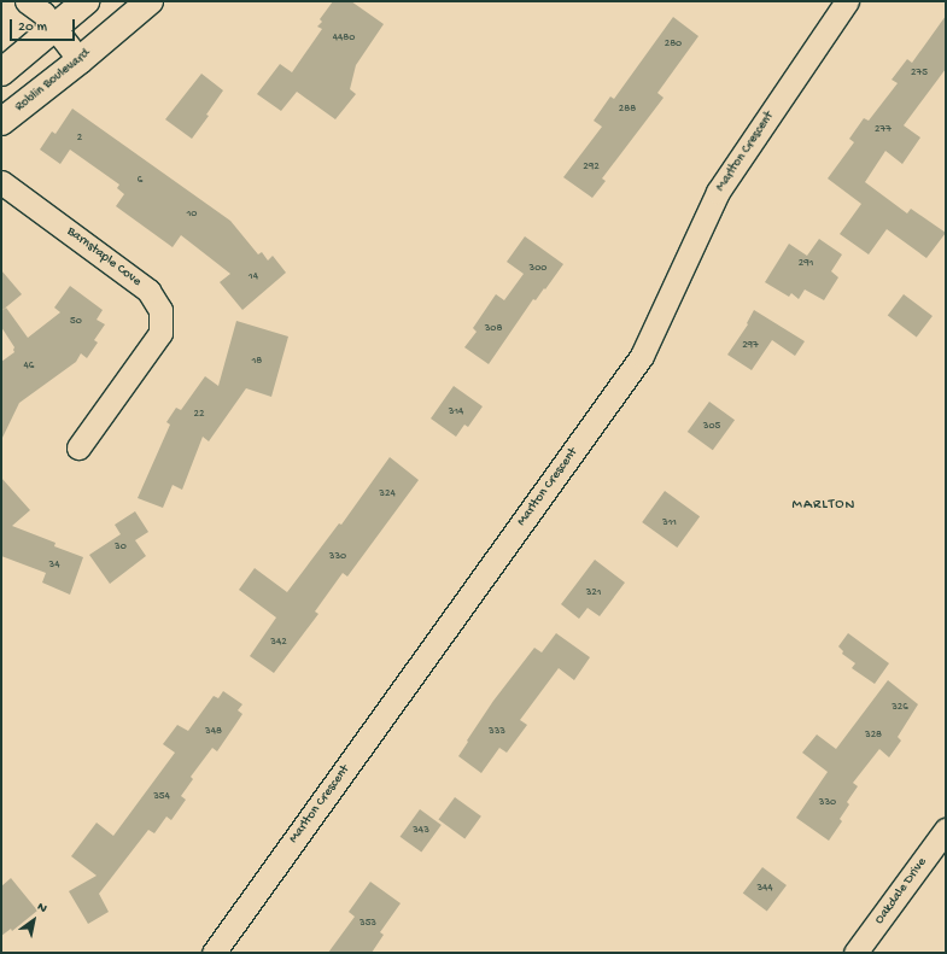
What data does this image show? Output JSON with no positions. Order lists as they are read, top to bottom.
{
  "streets": {
    "main road": ["Roblin Boulevard"],
    "street": ["Marlton Crescent", "Barnstaple Cove", "Oakdale Drive"]
  },
  "districts": ["MARLTON"],
  "house_numbers": [
    "4480",
    "280",
    "275",
    "288",
    "277",
    "2",
    "292",
    "6",
    "10",
    "291",
    "300",
    "14",
    "50",
    "308",
    "297",
    "18",
    "46",
    "314",
    "22",
    "305",
    "324",
    "311",
    "30",
    "330",
    "34",
    "321",
    "342",
    "326",
    "348",
    "333",
    "328",
    "354",
    "330",
    "343",
    "344",
    "353"
  ],
  "scale_bar": "20 m",
  "north": "top right"
}
